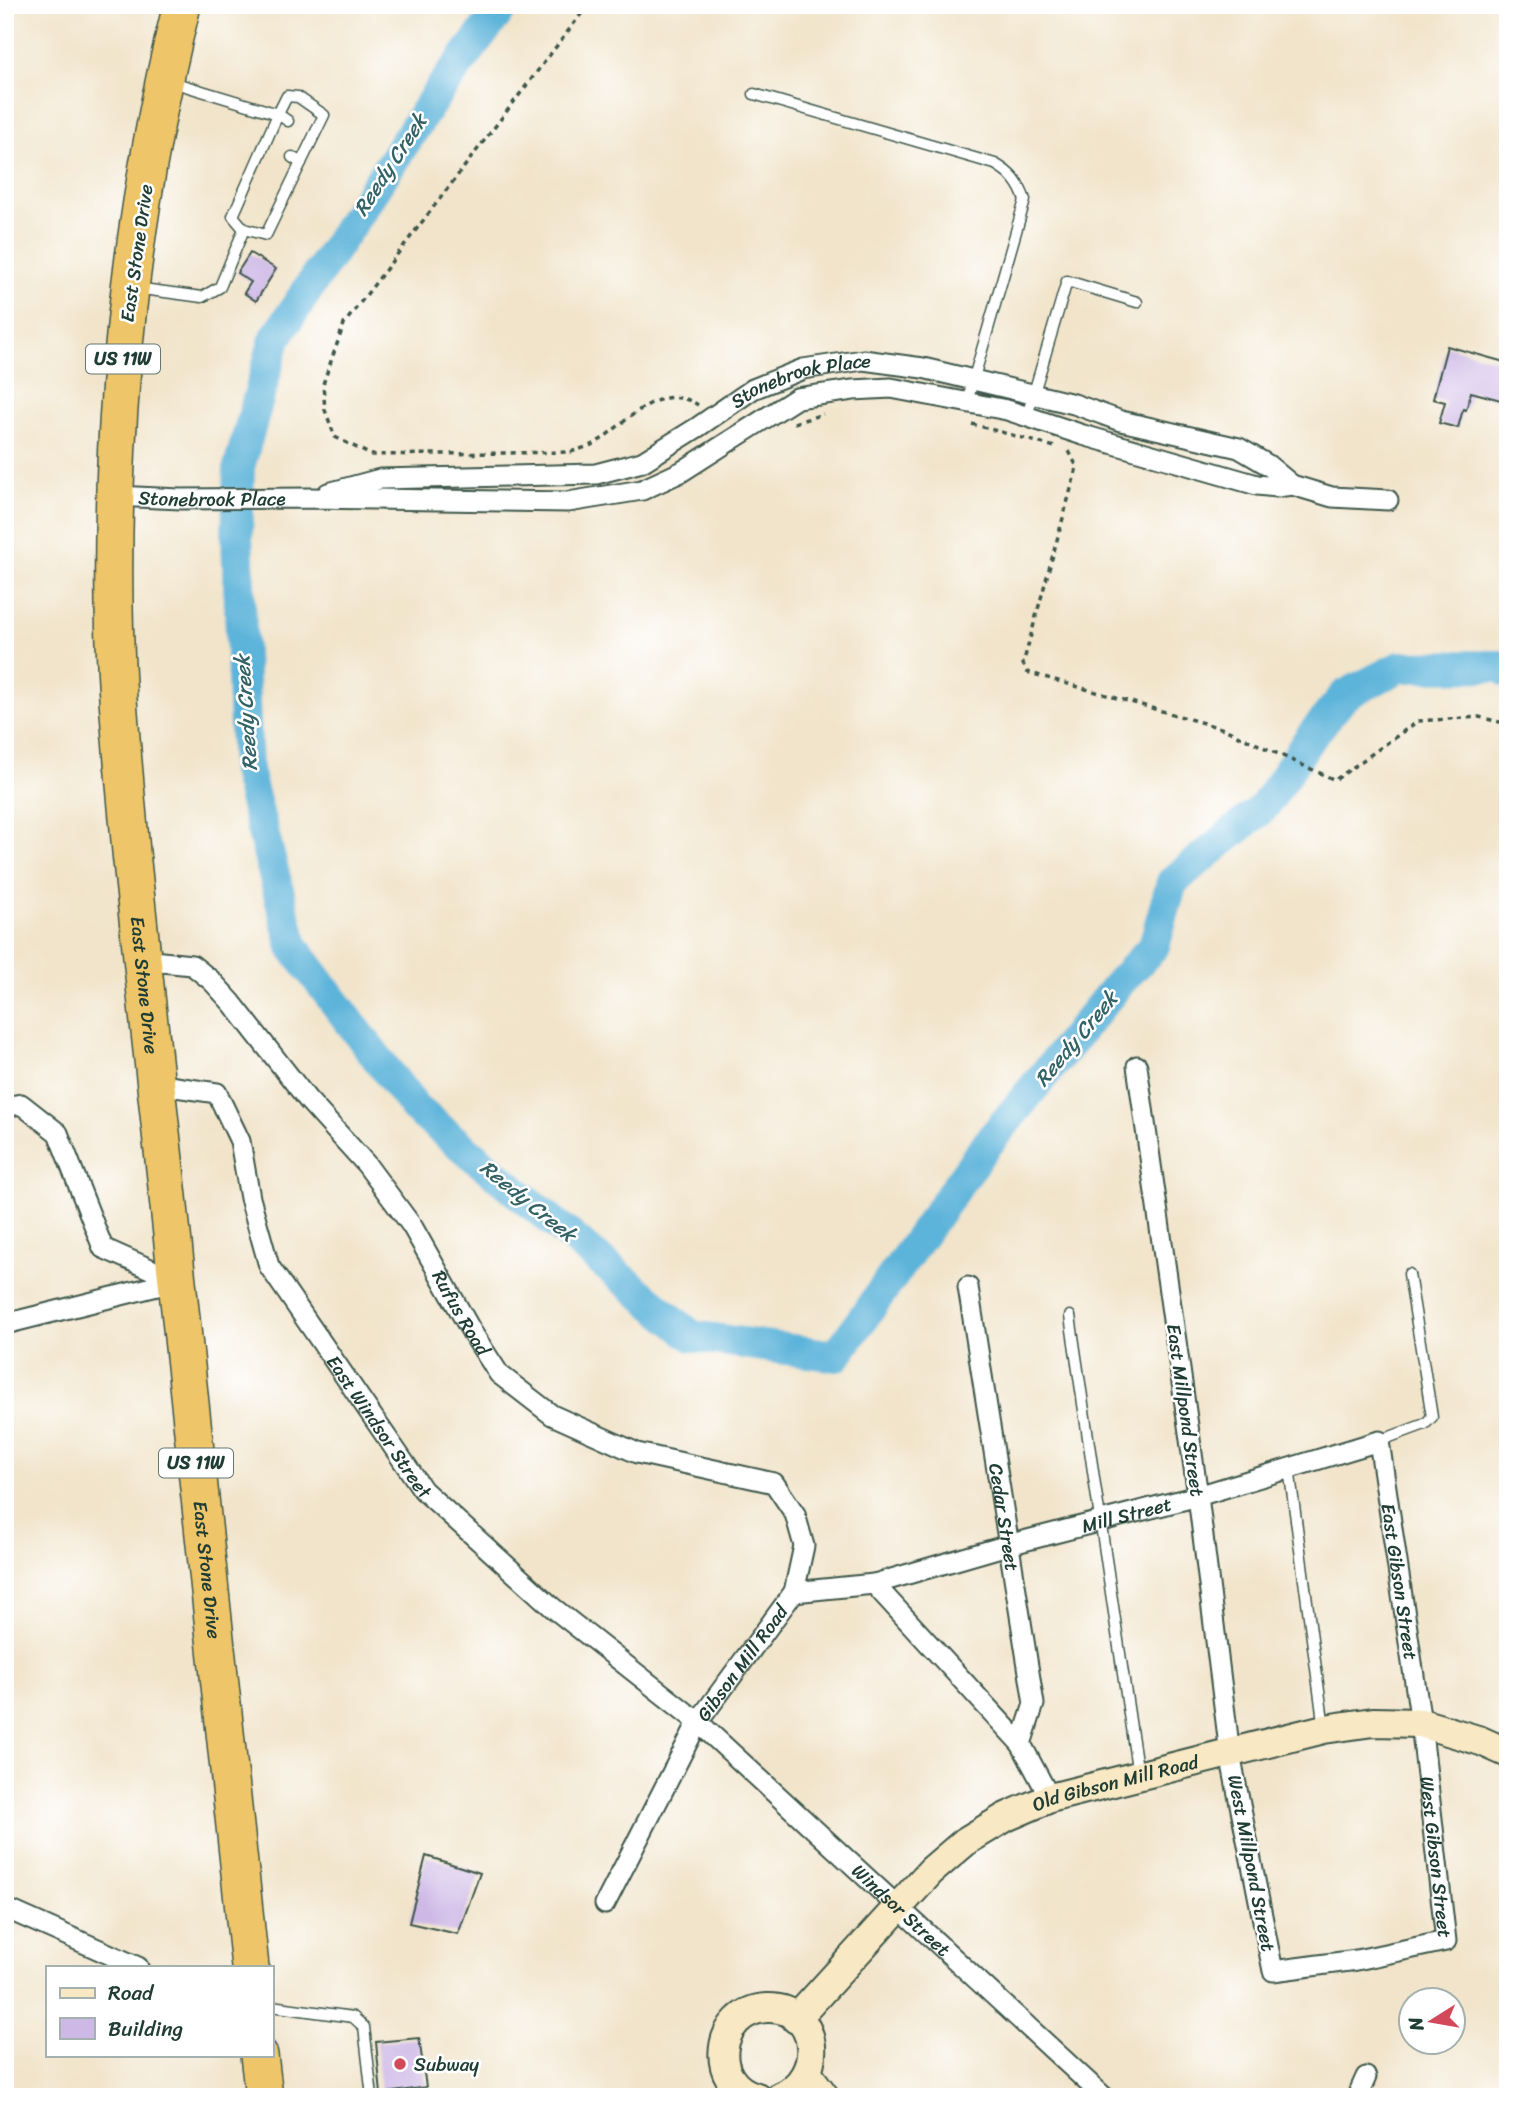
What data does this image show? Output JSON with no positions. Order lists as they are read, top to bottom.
{
  "streets": {
    "highway": ["East Stone Drive", "US 11W"],
    "main road": ["Old Gibson Mill Road"],
    "street": [
      "Stonebrook Place",
      "Rufus Road",
      "East Millpond Street",
      "East Windsor Street",
      "Mill Street",
      "Cedar Street",
      "East Gibson Street",
      "Gibson Mill Road",
      "West Gibson Street",
      "West Millpond Street",
      "Windsor Street"
    ]
  },
  "crossings": [
    ["East Stone Drive", "Stonebrook Place"],
    ["East Stone Drive", "Rufus Road"],
    ["East Stone Drive", "East Windsor Street"],
    ["Rufus Road", "Gibson Mill Road"],
    ["East Millpond Street", "Mill Street"],
    ["East Millpond Street", "Old Gibson Mill Road"],
    ["East Millpond Street", "West Millpond Street"],
    ["East Windsor Street", "Gibson Mill Road"],
    ["East Windsor Street", "Windsor Street"],
    ["Mill Street", "Cedar Street"],
    ["Mill Street", "East Gibson Street"],
    ["Mill Street", "Gibson Mill Road"],
    ["East Gibson Street", "Old Gibson Mill Road"],
    ["East Gibson Street", "West Gibson Street"],
    ["Gibson Mill Road", "Windsor Street"],
    ["Old Gibson Mill Road", "West Gibson Street"],
    ["Old Gibson Mill Road", "West Millpond Street"],
    ["Old Gibson Mill Road", "Windsor Street"],
    ["West Gibson Street", "West Millpond Street"]
  ],
  "water": ["Reedy Creek"],
  "places": ["Subway"],
  "legend": ["Road", "Building"],
  "north": "left"
}
